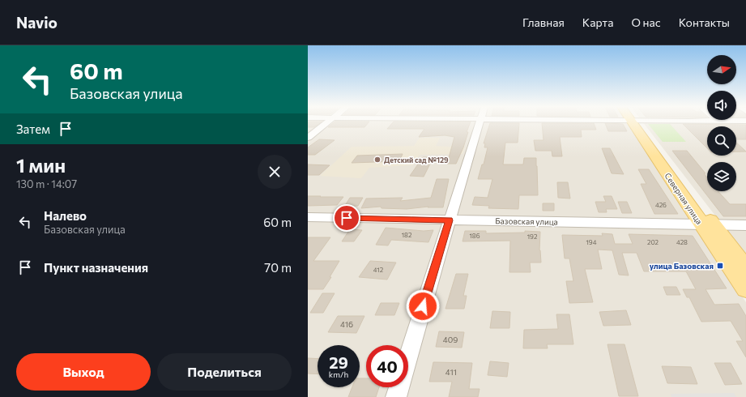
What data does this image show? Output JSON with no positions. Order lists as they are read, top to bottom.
{
  "streets": {
    "main road": ["Северная улица"],
    "street": ["Базовская улица"]
  },
  "crossings": [
    ["Северная улица", "Базовская улица"]
  ],
  "places": {
    "other": ["Детский сад №129"],
    "transit": ["улица Базовская"]
  },
  "house_numbers": [
    "426",
    "182",
    "186",
    "192",
    "194",
    "202",
    "428",
    "412",
    "416",
    "409",
    "411"
  ],
  "north": "right",
  "page": {
    "header": "Navio",
    "nav": [
      "Главная",
      "Карта",
      "О нас",
      "Контакты"
    ],
    "turn": ["60 m", "Базовская улица"],
    "then": "Затем",
    "heading": ["1 мин", "130 m · 14:07"],
    "list": [
      {
        "name": "Налево",
        "note": "Базовская улица",
        "value": "60 m"
      },
      {
        "name": "Пункт назначения",
        "value": "70 m"
      }
    ],
    "speed": "29 km/h",
    "limit": "40",
    "buttons": ["Выход", "Поделиться"]
  }
}
